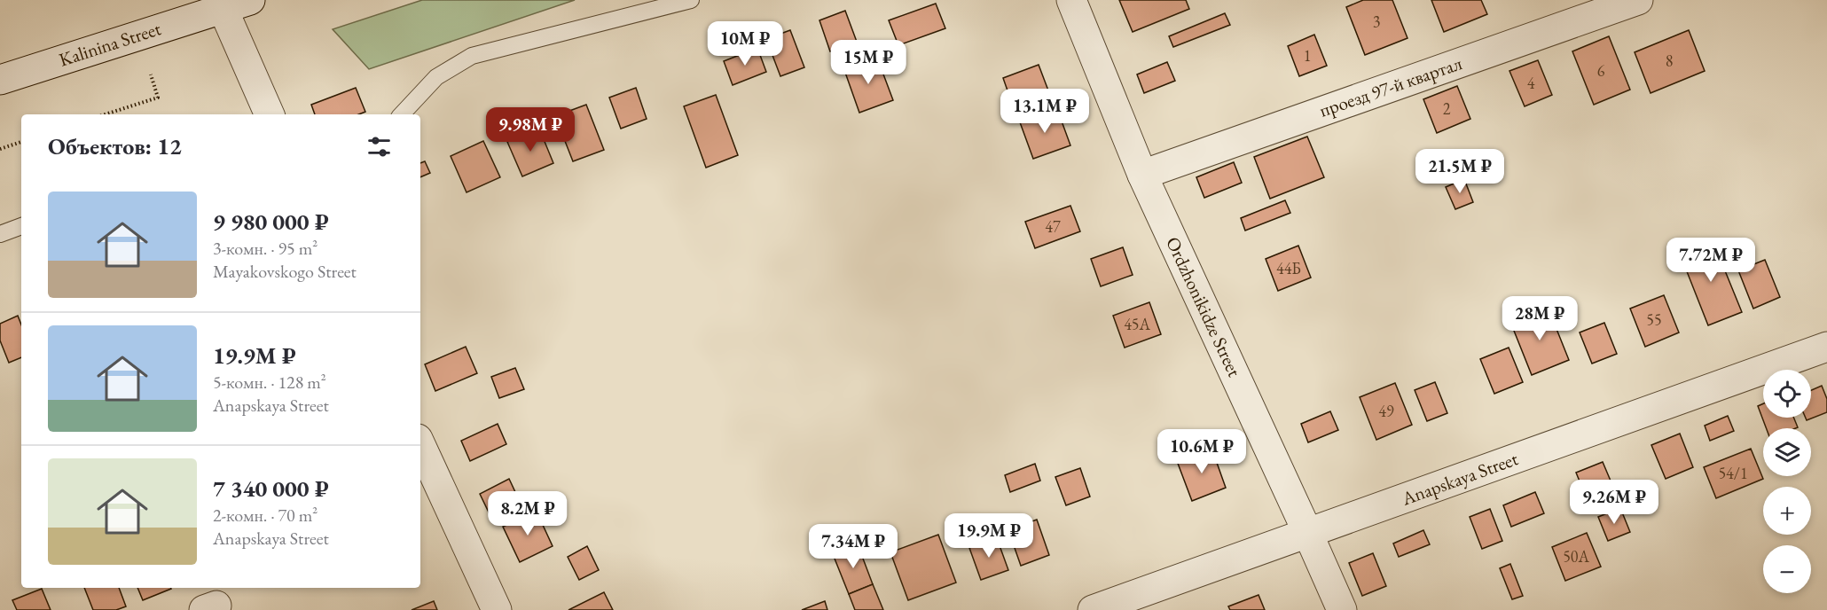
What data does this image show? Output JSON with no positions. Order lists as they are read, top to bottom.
{
  "streets": {
    "street": [
      "Kalinina Street",
      "проезд 97-й квартал",
      "Ordzhonikidze Street",
      "Anapskaya Street"
    ]
  },
  "crossings": [
    ["проезд 97-й квартал", "Ordzhonikidze Street"],
    ["Ordzhonikidze Street", "Anapskaya Street"]
  ],
  "house_numbers": [
    "3",
    "1",
    "8",
    "6",
    "4",
    "2",
    "47",
    "44Б",
    "55",
    "45А",
    "49",
    "54/1",
    "50А"
  ],
  "page": {
    "price": [
      "10M ₽",
      "15M ₽",
      "13.1M ₽",
      "9.98M ₽",
      "21.5M ₽",
      "7.72M ₽",
      "28M ₽",
      "10.6M ₽",
      "9.26M ₽",
      "8.2M ₽",
      "19.9M ₽",
      "7.34M ₽"
    ],
    "heading": "Объектов: 12",
    "list": [
      {
        "name": "9 980 000 ₽",
        "note": "3-комн. · 95 m² · Mayakovskogo Street"
      },
      {
        "name": "19.9M ₽",
        "note": "5-комн. · 128 m² · Anapskaya Street"
      },
      {
        "name": "7 340 000 ₽",
        "note": "2-комн. · 70 m² · Anapskaya Street"
      }
    ],
    "map_buttons": ["+", "−"]
  }
}
